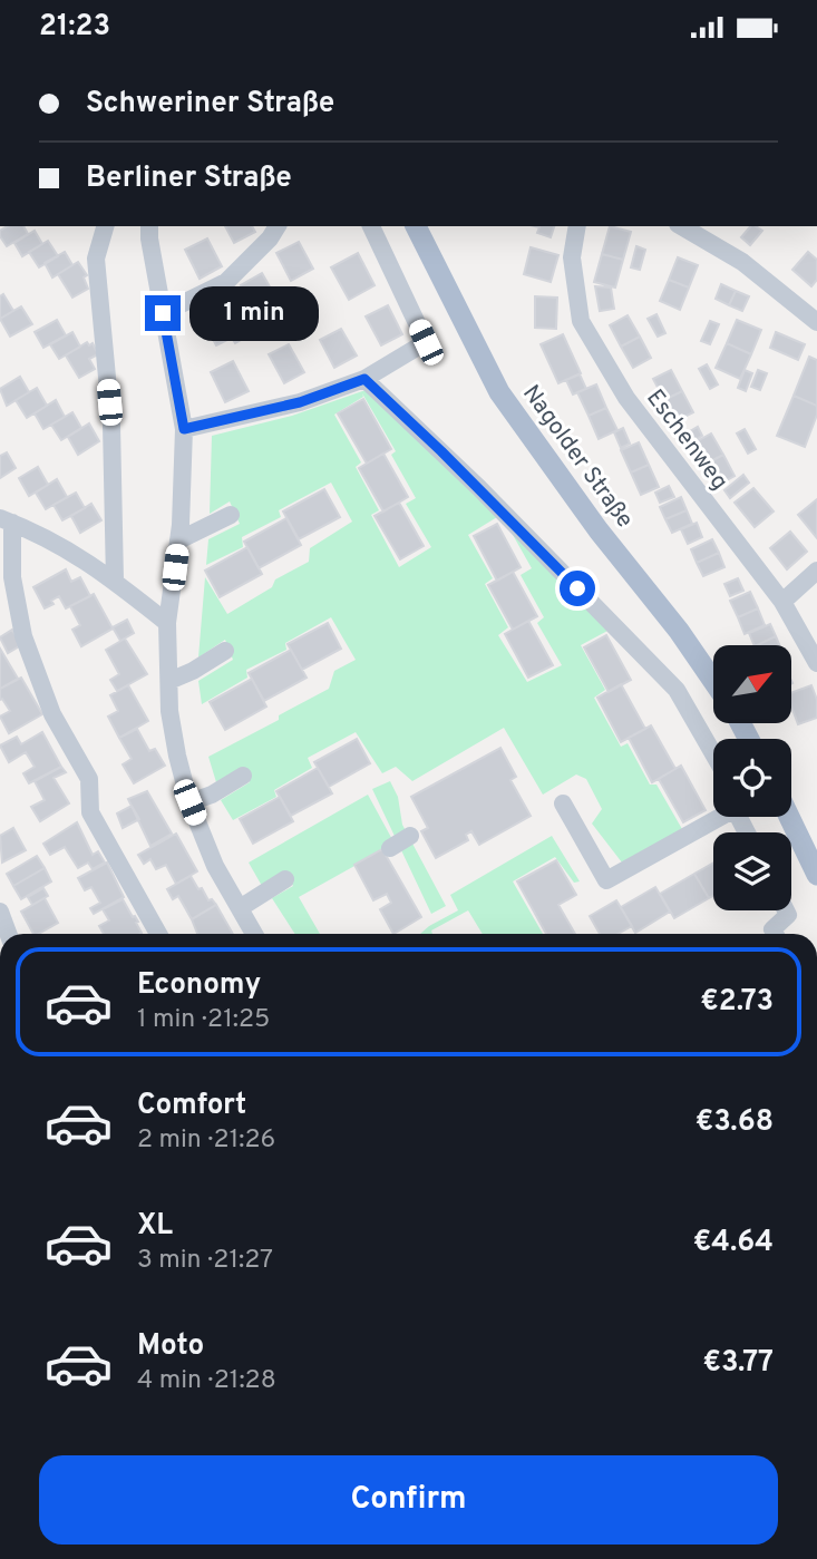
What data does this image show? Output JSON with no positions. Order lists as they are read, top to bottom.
{
  "streets": {
    "main road": ["Nagolder Straße"],
    "street": ["Eschenweg"]
  },
  "north": "top right",
  "page": {
    "status": "21:23",
    "banner": ["Schweriner Straße", "Berliner Straße"],
    "bubble": "1 min",
    "list": [
      {
        "name": "Economy",
        "note": "1 min · 21:25",
        "value": "€2.73"
      },
      {
        "name": "Comfort",
        "note": "2 min · 21:26",
        "value": "€3.68"
      },
      {
        "name": "XL",
        "note": "3 min · 21:27",
        "value": "€4.64"
      },
      {
        "name": "Moto",
        "note": "4 min · 21:28",
        "value": "€3.77"
      }
    ],
    "buttons": "Confirm"
  }
}
